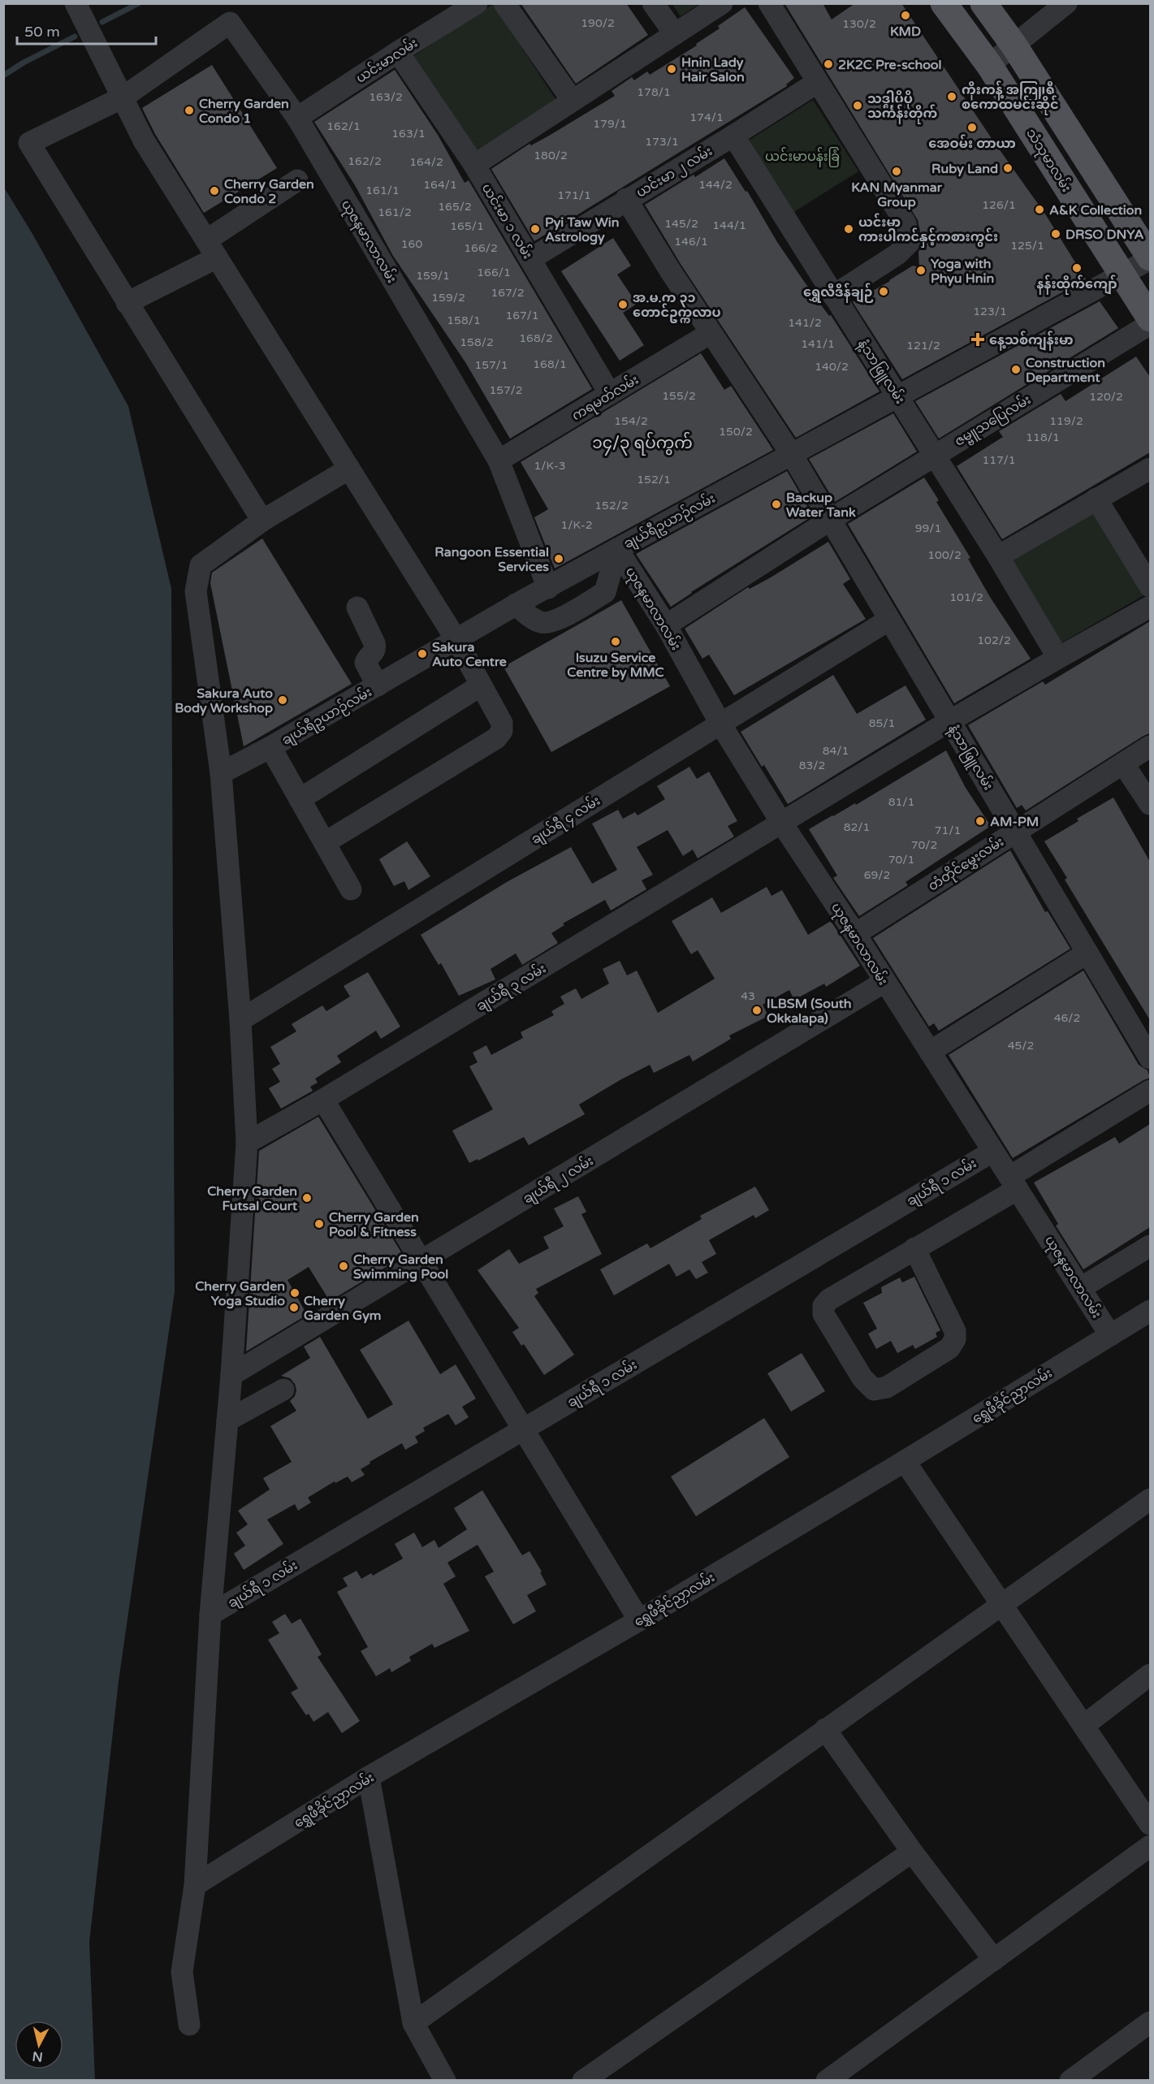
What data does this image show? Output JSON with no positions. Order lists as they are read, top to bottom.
{
  "streets": {
    "main road": ["သံသုမာလမ်း"],
    "street": [
      "ယင်းမာလမ်း",
      "ယင်းမာ ၂ လမ်း",
      "ယင်းမာ ၁ လမ်း",
      "ယုဇနမာလာလမ်း",
      "နံ့သာဖြူလမ်း",
      "ကရမတ်လမ်း",
      "ဇမ္ဗူသပြေလမ်း",
      "ချယ်ရီဥယာဉ်လမ်း",
      "ချယ်ရီ ၄ လမ်း",
      "တံတိုင်မွှေးလမ်း",
      "ချယ်ရီ ၃ လမ်း",
      "ချယ်ရီ ၂ လမ်း",
      "ချယ်ရီ ၁ လမ်း",
      "ရွှေဖီခိုင်ညှာလမ်း"
    ]
  },
  "crossings": [
    ["ယင်းမာလမ်း", "ယင်းမာ ၁ လမ်း"],
    ["ယင်းမာလမ်း", "ယုဇနမာလာလမ်း"],
    ["သံသုမာလမ်း", "ချယ်ရီဥယာဉ်လမ်း"],
    ["ယင်းမာ ၂ လမ်း", "ယင်းမာ ၁ လမ်း"],
    ["ယင်းမာ ၂ လမ်း", "နံ့သာဖြူလမ်း"],
    ["ယင်းမာ ၁ လမ်း", "ကရမတ်လမ်း"],
    ["ယုဇနမာလာလမ်း", "ကရမတ်လမ်း"],
    ["ယုဇနမာလာလမ်း", "ဇမ္ဗူသပြေလမ်း"],
    ["ယုဇနမာလာလမ်း", "ချယ်ရီဥယာဉ်လမ်း"],
    ["ယုဇနမာလာလမ်း", "ချယ်ရီ ၄ လမ်း"],
    ["ယုဇနမာလာလမ်း", "တံတိုင်မွှေးလမ်း"],
    ["ယုဇနမာလာလမ်း", "ချယ်ရီ ၃ လမ်း"],
    ["ယုဇနမာလာလမ်း", "ချယ်ရီ ၂ လမ်း"],
    ["ယုဇနမာလာလမ်း", "ချယ်ရီ ၁ လမ်း"],
    ["ယုဇနမာလာလမ်း", "ရွှေဖီခိုင်ညှာလမ်း"],
    ["နံ့သာဖြူလမ်း", "ဇမ္ဗူသပြေလမ်း"],
    ["နံ့သာဖြူလမ်း", "ချယ်ရီဥယာဉ်လမ်း"],
    ["နံ့သာဖြူလမ်း", "ချယ်ရီ ၄ လမ်း"],
    ["နံ့သာဖြူလမ်း", "တံတိုင်မွှေးလမ်း"]
  ],
  "districts": ["၁၄/၃ ရပ်ကွက်"],
  "parks": ["ယင်းမာပန်းခြံ"],
  "places": {
    "other": [
      "KMD",
      "2K2C Pre-school",
      "Hnin Lady Hair Salon",
      "ကိုးကန့် အကြူရီ စကောထမင်းဆိုင်",
      "သဒ္ဓါပိုပို သင်္ကန်းတိုက်",
      "Cherry Garden Condo 1",
      "အေဝမ်း တာယာ",
      "Ruby Land",
      "KAN Myanmar Group",
      "Cherry Garden Condo 2",
      "A&K Collection",
      "Pyi Taw Win Astrology",
      "ယင်းမာ ကားပါကင်နှင့်ကစားကွင်း",
      "DRSO DNYA",
      "နန်းထိုက်ကျော်",
      "Yoga with Phyu Hnin",
      "ရွှေလီဒိန်ချဉ်",
      "အ.မ.က ၃၁ တောင်ဥက္ကလာပ",
      "Construction Department",
      "Backup Water Tank",
      "Rangoon Essential Services",
      "Isuzu Service Centre by MMC",
      "Sakura Auto Centre",
      "Sakura Auto Body Workshop",
      "AM-PM",
      "ILBSM (South Okkalapa)",
      "Cherry Garden Futsal Court",
      "Cherry Garden Pool & Fitness",
      "Cherry Garden Swimming Pool",
      "Cherry Garden Yoga Studio",
      "Cherry Garden Gym"
    ],
    "health": ["နေ့သစ်ကျန်းမာ"]
  },
  "house_numbers": [
    "190/2",
    "130/2",
    "178/1",
    "163/2",
    "174/1",
    "179/1",
    "162/1",
    "163/1",
    "173/1",
    "180/2",
    "162/2",
    "164/2",
    "164/1",
    "144/2",
    "161/1",
    "171/1",
    "126/1",
    "165/2",
    "161/2",
    "145/2",
    "144/1",
    "165/1",
    "146/1",
    "160",
    "125/1",
    "166/2",
    "166/1",
    "159/1",
    "167/2",
    "159/2",
    "123/1",
    "167/1",
    "158/1",
    "141/2",
    "168/2",
    "158/2",
    "141/1",
    "121/2",
    "168/1",
    "157/1",
    "140/2",
    "157/2",
    "155/2",
    "120/2",
    "154/2",
    "119/2",
    "150/2",
    "118/1",
    "117/1",
    "1/K-3",
    "152/1",
    "152/2",
    "1/K-2",
    "99/1",
    "100/2",
    "101/2",
    "102/2",
    "85/1",
    "84/1",
    "83/2",
    "81/1",
    "82/1",
    "71/1",
    "70/2",
    "70/1",
    "69/2",
    "43",
    "46/2",
    "45/2"
  ],
  "scale_bar": "50 m",
  "north": "bottom"
}
